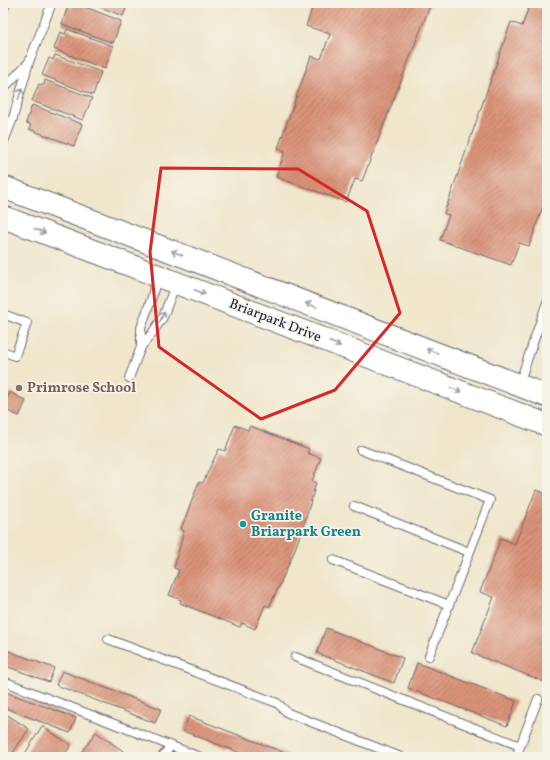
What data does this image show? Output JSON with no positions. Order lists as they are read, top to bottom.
{
  "streets": {
    "street": ["Briarpark Drive"]
  },
  "places": ["Primrose School", "Granite Briarpark Green"]
}
